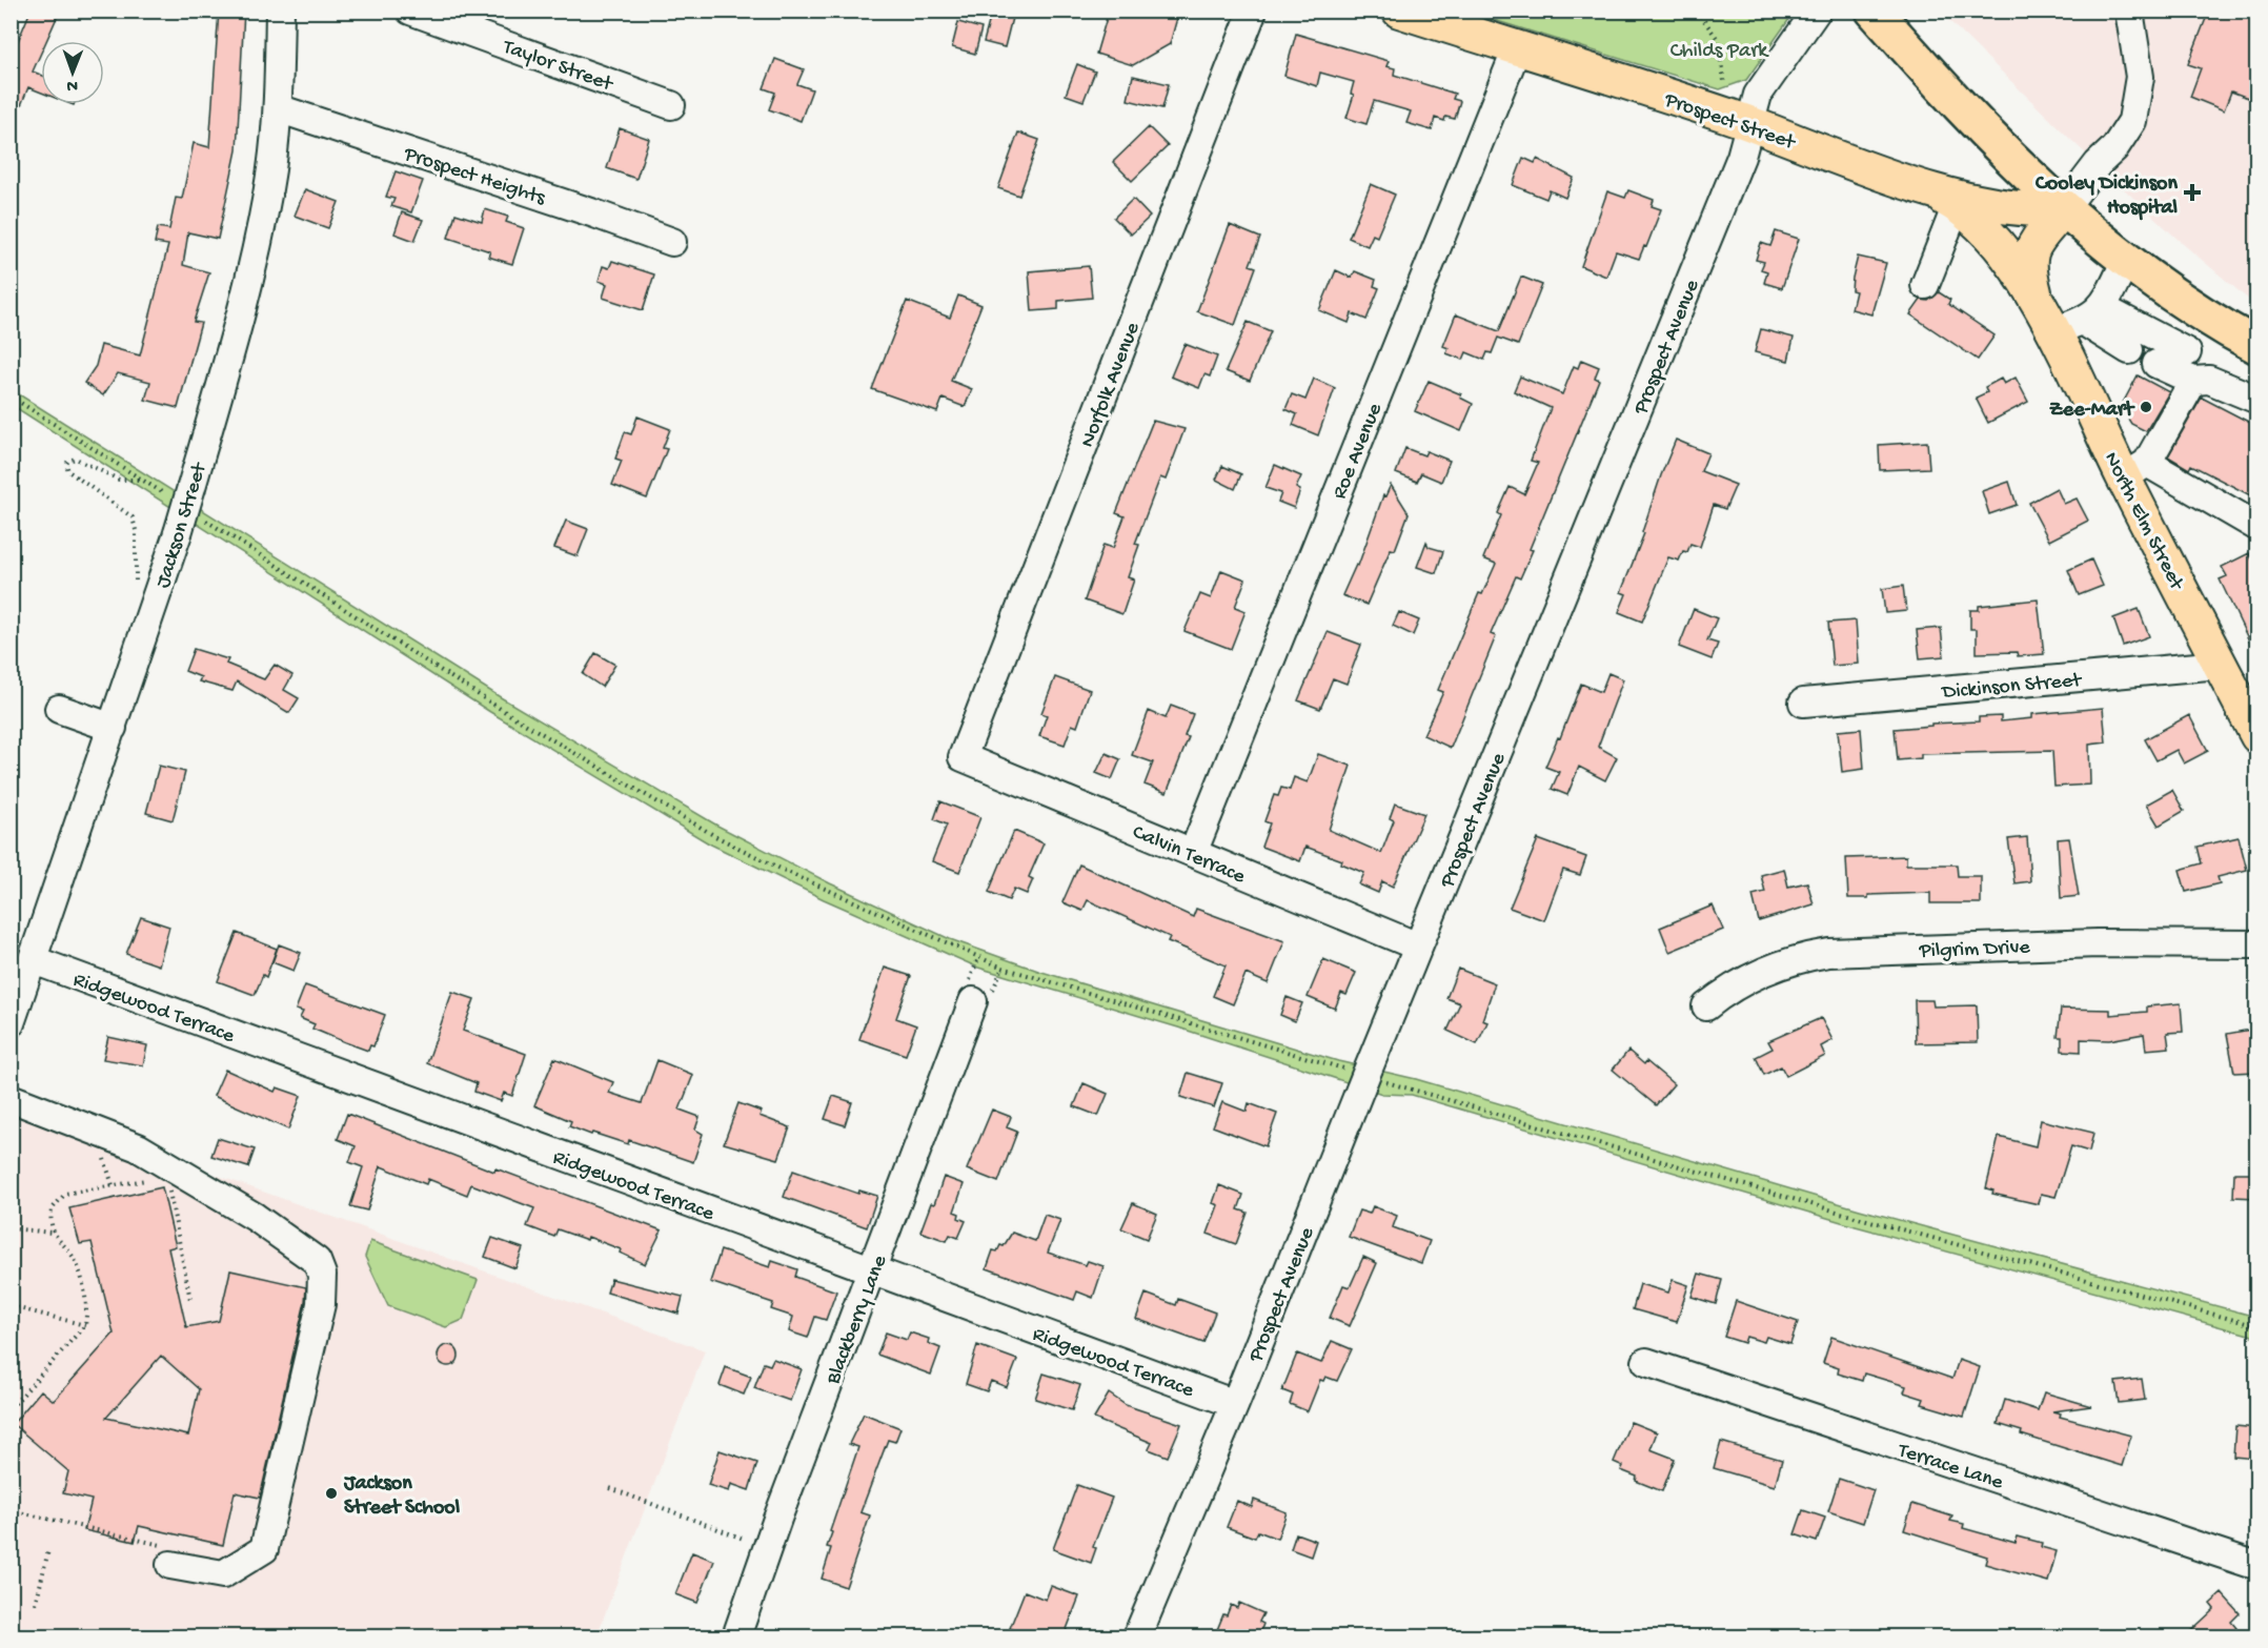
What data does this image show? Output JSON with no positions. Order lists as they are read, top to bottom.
{
  "streets": {
    "main road": ["Prospect Street", "North Elm Street"],
    "street": [
      "Taylor Street",
      "Prospect Heights",
      "Prospect Avenue",
      "Norfolk Avenue",
      "Roe Avenue",
      "Jackson Street",
      "Dickinson Street",
      "Calvin Terrace",
      "Pilgrim Drive",
      "Ridgewood Terrace",
      "Blackberry Lane",
      "Terrace Lane"
    ]
  },
  "crossings": [
    ["Prospect Street", "Prospect Avenue"],
    ["Prospect Street", "Roe Avenue"],
    ["Prospect Street", "North Elm Street"],
    ["Prospect Heights", "Jackson Street"],
    ["Prospect Avenue", "Calvin Terrace"],
    ["Prospect Avenue", "Ridgewood Terrace"],
    ["Norfolk Avenue", "Calvin Terrace"],
    ["Roe Avenue", "Calvin Terrace"],
    ["North Elm Street", "Dickinson Street"],
    ["Jackson Street", "Ridgewood Terrace"],
    ["Ridgewood Terrace", "Blackberry Lane"]
  ],
  "parks": ["Childs Park"],
  "places": {
    "health": ["Cooley Dickinson Hospital"],
    "other": ["Zee-Mart", "Jackson Street School"]
  },
  "north": "bottom"
}
